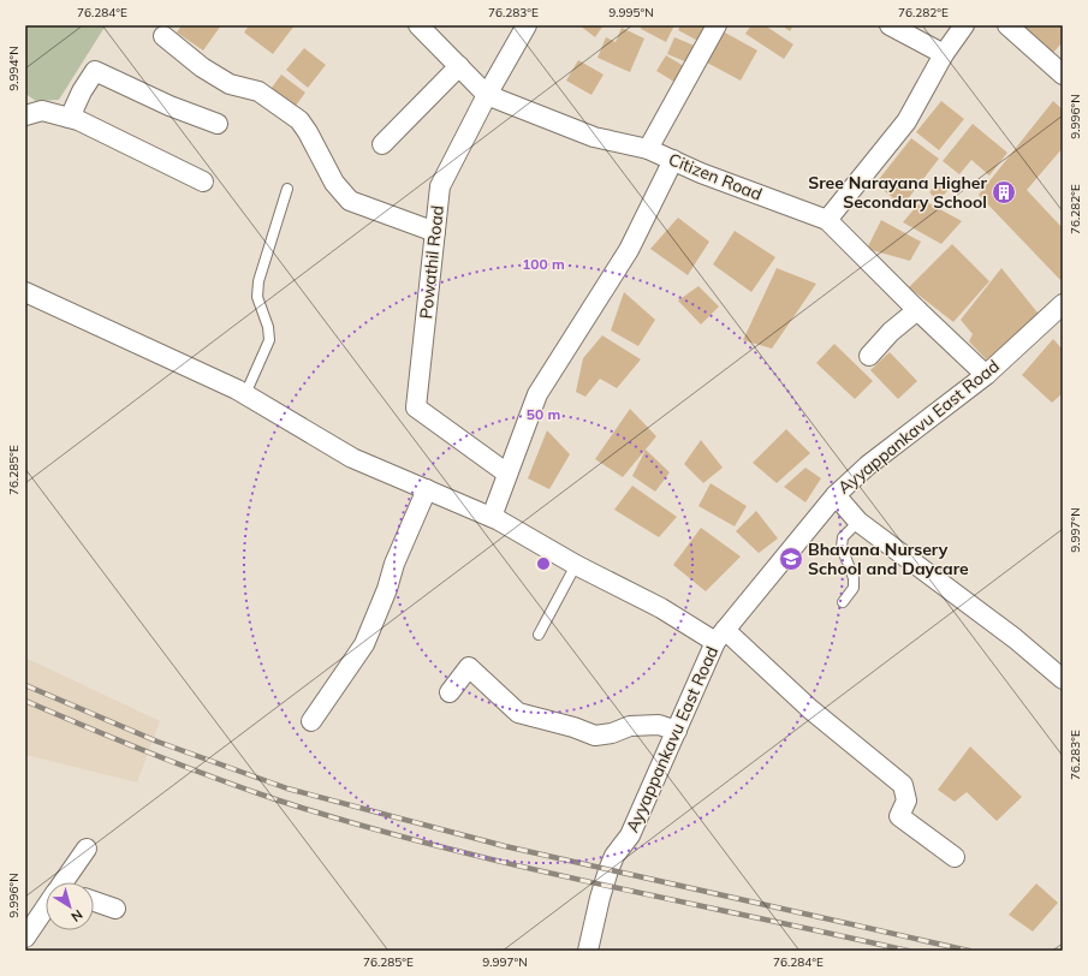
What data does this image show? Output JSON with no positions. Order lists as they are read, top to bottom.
{
  "streets": {
    "street": ["Citizen Road", "Powathil Road", "Ayyappankavu East Road"]
  },
  "crossings": [
    ["Citizen Road", "Powathil Road"],
    ["Citizen Road", "Ayyappankavu East Road"]
  ],
  "places": {
    "building": ["Sree Narayana Higher Secondary School"],
    "school or university": ["Bhavana Nursery School and Daycare"]
  },
  "north": "bottom right",
  "coordinates": [
    "76.284°E",
    "76.283°E",
    "9.995°N",
    "76.282°E",
    "9.994°N",
    "9.996°N",
    "76.285°E",
    "9.997°N"
  ],
  "rings": ["100 m", "50 m"]
}
